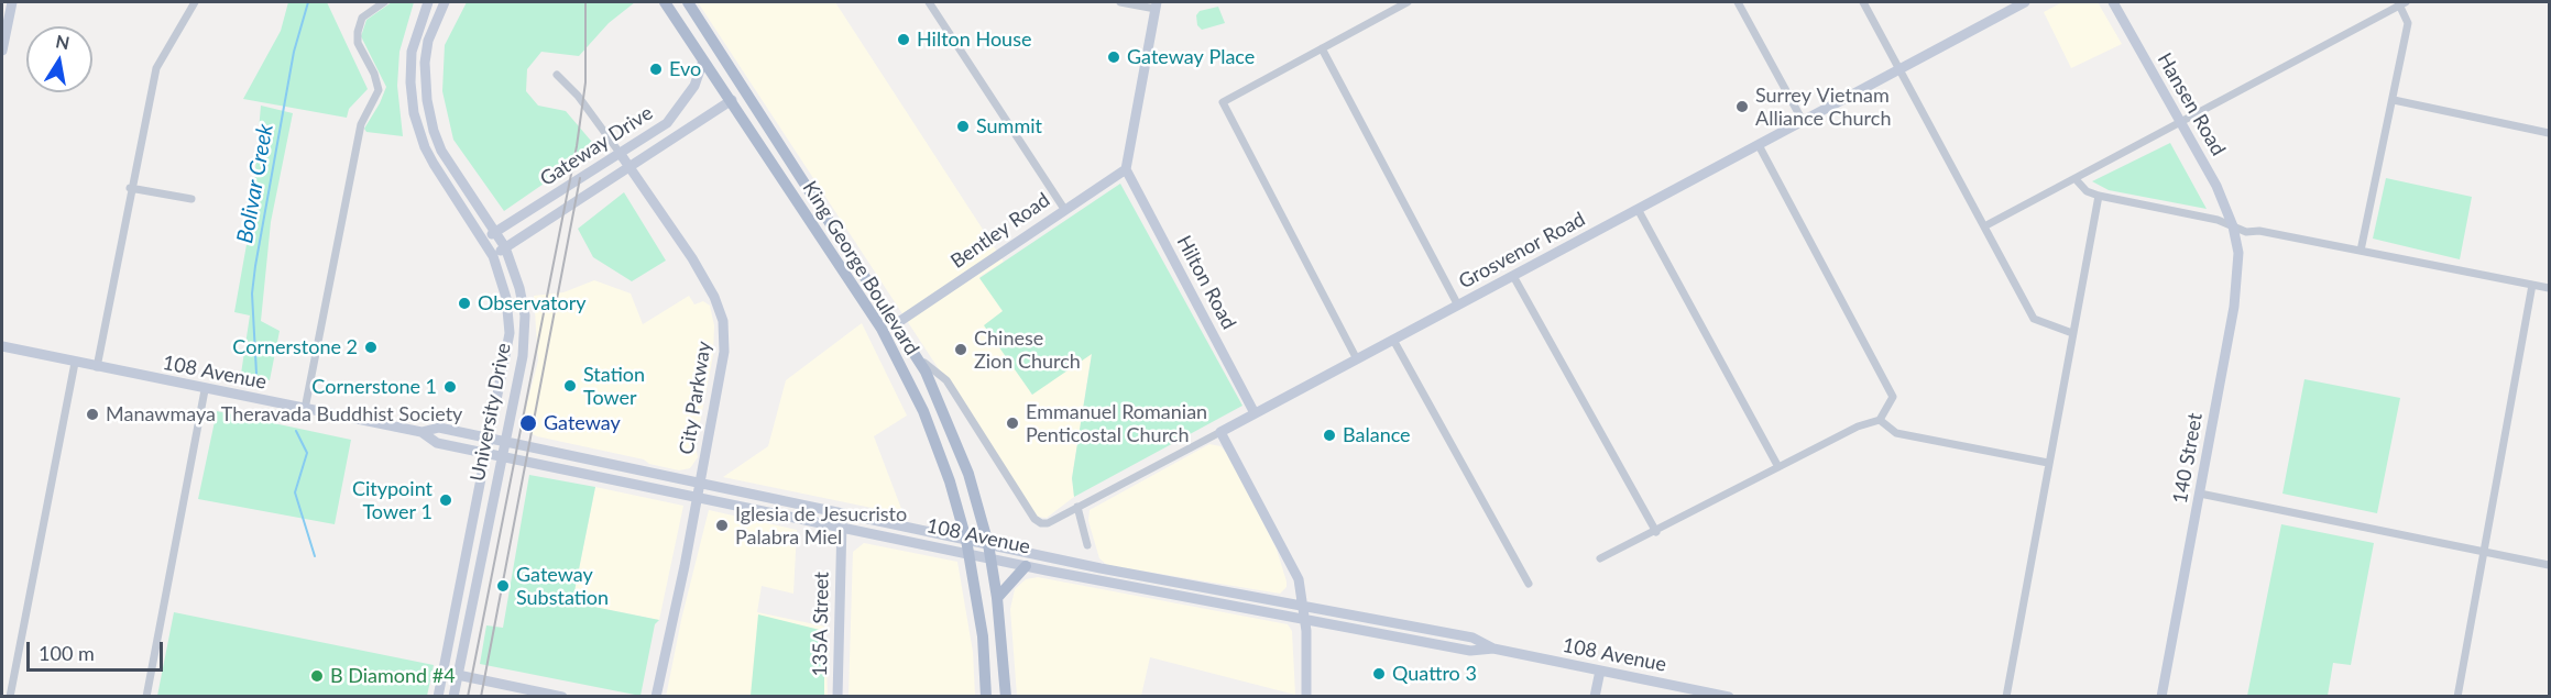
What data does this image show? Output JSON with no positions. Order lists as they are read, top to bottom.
{
  "streets": {
    "main road": [
      "Hansen Road",
      "Gateway Drive",
      "Bentley Road",
      "Grosvenor Road",
      "King George Boulevard",
      "Hilton Road",
      "108 Avenue",
      "City Parkway",
      "University Drive",
      "140 Street",
      "135A Street"
    ]
  },
  "crossings": [
    ["Hansen Road", "140 Street"],
    ["Gateway Drive", "King George Boulevard"],
    ["Gateway Drive", "City Parkway"],
    ["Gateway Drive", "University Drive"],
    ["Bentley Road", "King George Boulevard"],
    ["Bentley Road", "Hilton Road"],
    ["Grosvenor Road", "King George Boulevard"],
    ["Grosvenor Road", "Hilton Road"],
    ["King George Boulevard", "108 Avenue"],
    ["108 Avenue", "City Parkway"],
    ["108 Avenue", "University Drive"],
    ["108 Avenue", "135A Street"]
  ],
  "water": ["Bolivar Creek"],
  "places": [
    "Hilton House",
    "Gateway Place",
    "Evo",
    "Surrey Vietnam Alliance Church",
    "Summit",
    "Observatory",
    "Cornerstone 2",
    "Chinese Zion Church",
    "Station Tower",
    "Cornerstone 1",
    "Manawmaya Theravada Buddhist Society",
    "Gateway",
    "Emmanuel Romanian Penticostal Church",
    "Balance",
    "Citypoint Tower 1",
    "Iglesia de Jesucristo Palabra Miel",
    "Gateway Substation",
    "Quattro 3",
    "B Diamond #4"
  ],
  "scale_bar": "100 m",
  "north": "top"
}
